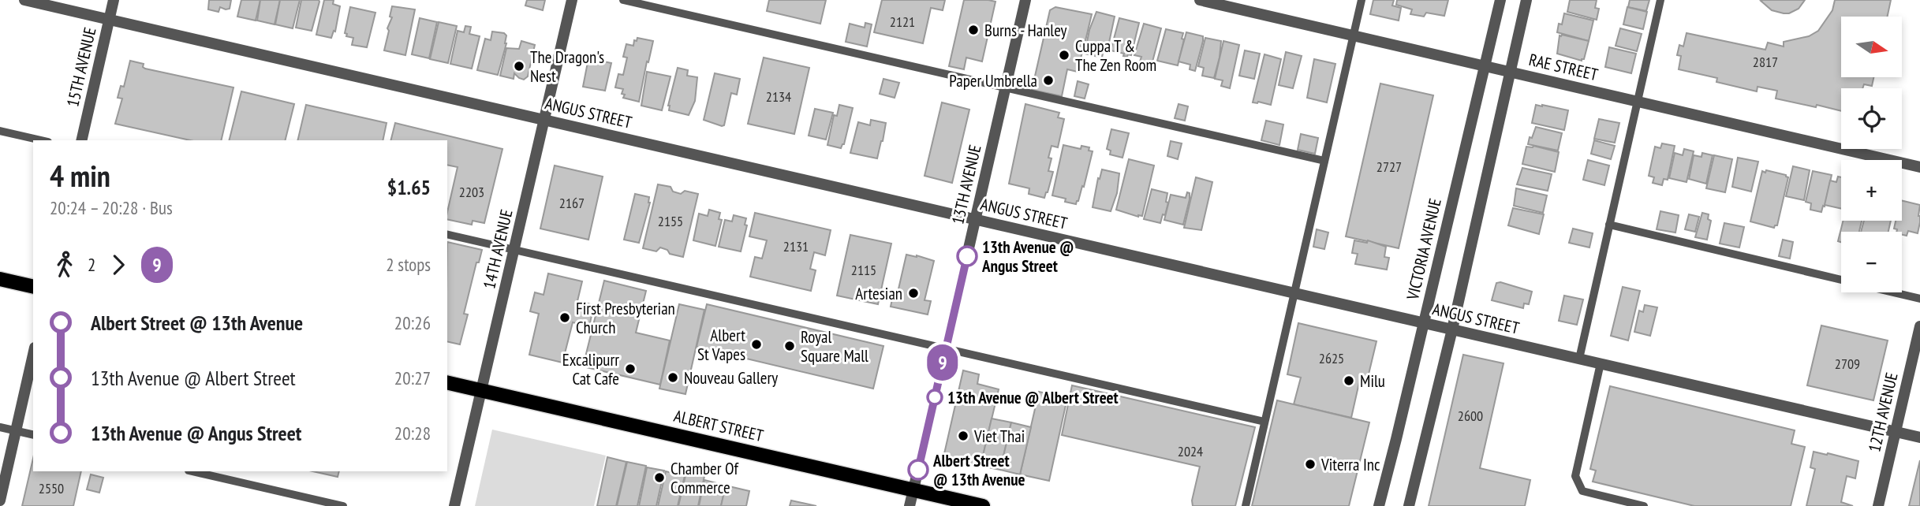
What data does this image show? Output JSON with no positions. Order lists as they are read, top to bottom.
{
  "streets": {
    "main road": ["ALBERT STREET"],
    "street": [
      "15TH AVENUE",
      "RAE STREET",
      "ANGUS STREET",
      "13TH AVENUE",
      "14TH AVENUE",
      "VICTORIA AVENUE",
      "12TH AVENUE"
    ]
  },
  "crossings": [
    ["15TH AVENUE", "ANGUS STREET"],
    ["RAE STREET", "VICTORIA AVENUE"],
    ["ANGUS STREET", "13TH AVENUE"],
    ["ANGUS STREET", "14TH AVENUE"],
    ["ANGUS STREET", "VICTORIA AVENUE"],
    ["ANGUS STREET", "12TH AVENUE"],
    ["13TH AVENUE", "ALBERT STREET"],
    ["14TH AVENUE", "ALBERT STREET"]
  ],
  "places": [
    "Burns - Hanley",
    "Cuppa T & The Zen Room",
    "The Dragon's Nest",
    "Paper Umbrella",
    "13th Avenue @ Angus Street",
    "Artesian",
    "First Presbyterian Church",
    "Albert St Vapes",
    "Royal Square Mall",
    "Excalipurr Cat Cafe",
    "Nouveau Gallery",
    "Milu",
    "13th Avenue @ Albert Street",
    "Viet Thai",
    "Viterra Inc",
    "Albert Street @ 13th Avenue",
    "Chamber Of Commerce"
  ],
  "lines": ["bus line 9"],
  "house_numbers": [
    "2121",
    "2817",
    "2134",
    "2727",
    "2203",
    "2167",
    "2155",
    "2131",
    "2115",
    "2625",
    "2709",
    "2600",
    "2024",
    "2550"
  ],
  "north": "right",
  "page": {
    "on_map": "9",
    "map_buttons": ["+", "−"],
    "heading": ["4 min", "20:24 – 20:28 · Bus", "$1.65"],
    "legs": ["2", "9", "2 stops"],
    "list": [
      {
        "name": "Albert Street @ 13th Avenue",
        "value": "20:26"
      },
      {
        "name": "13th Avenue @ Albert Street",
        "value": "20:27"
      },
      {
        "name": "13th Avenue @ Angus Street",
        "value": "20:28"
      }
    ]
  }
}
